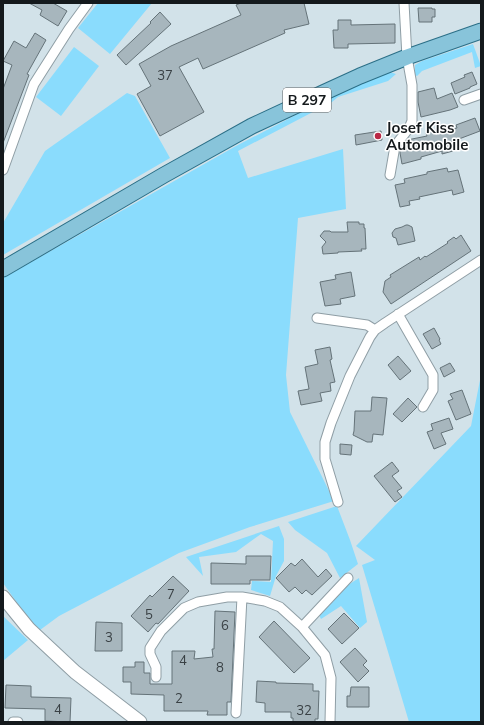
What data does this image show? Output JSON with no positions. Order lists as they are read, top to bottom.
{
  "streets": {
    "main road": ["B 297"]
  },
  "places": ["Josef Kiss Automobile"],
  "house_numbers": [
    "37",
    "7",
    "5",
    "6",
    "3",
    "4",
    "8",
    "2",
    "4",
    "32"
  ]
}
